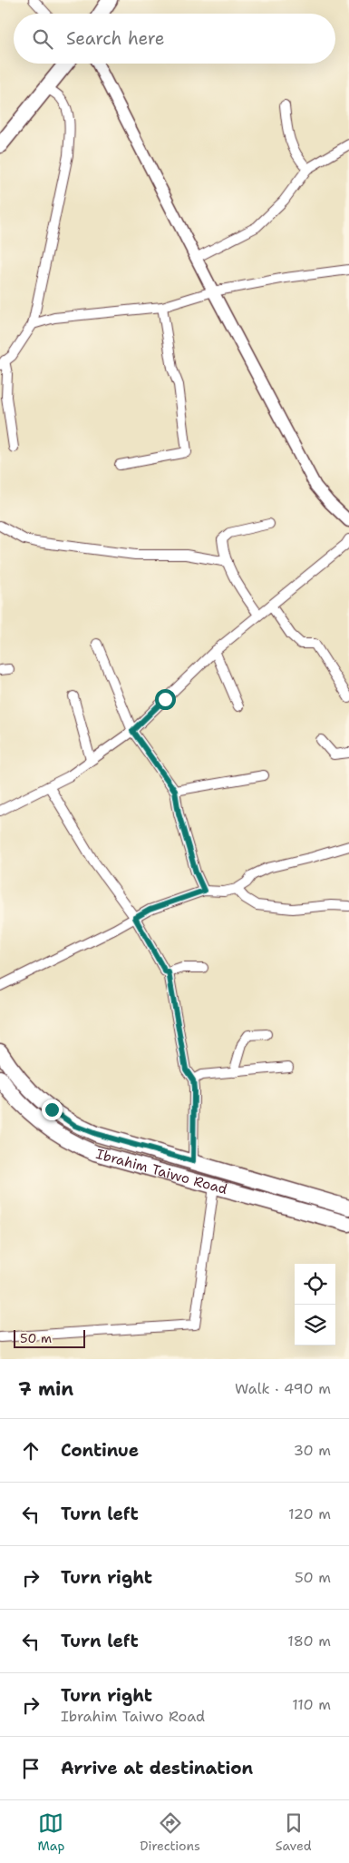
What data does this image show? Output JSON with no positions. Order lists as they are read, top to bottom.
{
  "streets": {
    "main road": ["Ibrahim Taiwo Road"]
  },
  "scale_bar": "50 m",
  "page": {
    "search": "Search here",
    "scale": "50 m",
    "heading": ["7 min", "Walk · 490 m"],
    "list": [
      ["Continue", "30 m"],
      ["Turn left", "120 m"],
      ["Turn right", "50 m"],
      ["Turn left", "180 m"],
      ["Turn right", "Ibrahim Taiwo Road", "110 m"],
      "Arrive at destination"
    ],
    "nav": ["Map", "Directions", "Saved"]
  }
}
